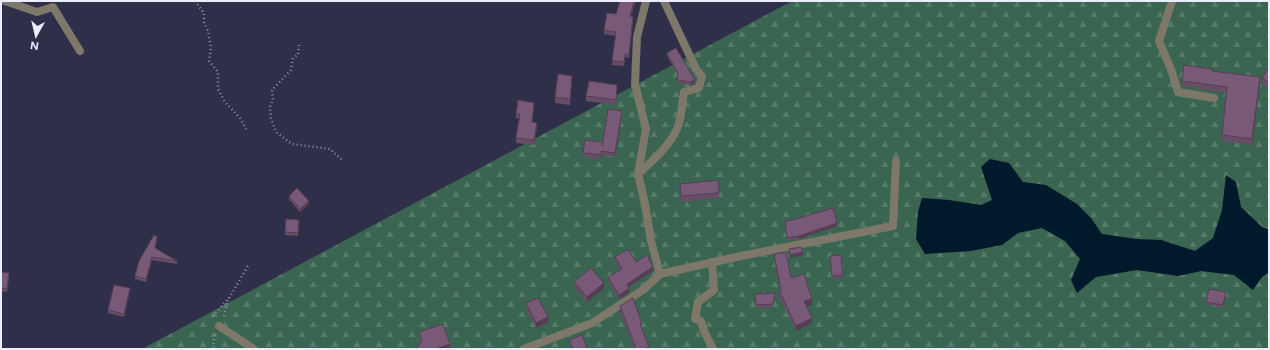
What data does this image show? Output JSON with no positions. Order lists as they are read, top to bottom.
{
  "north": "bottom"
}
